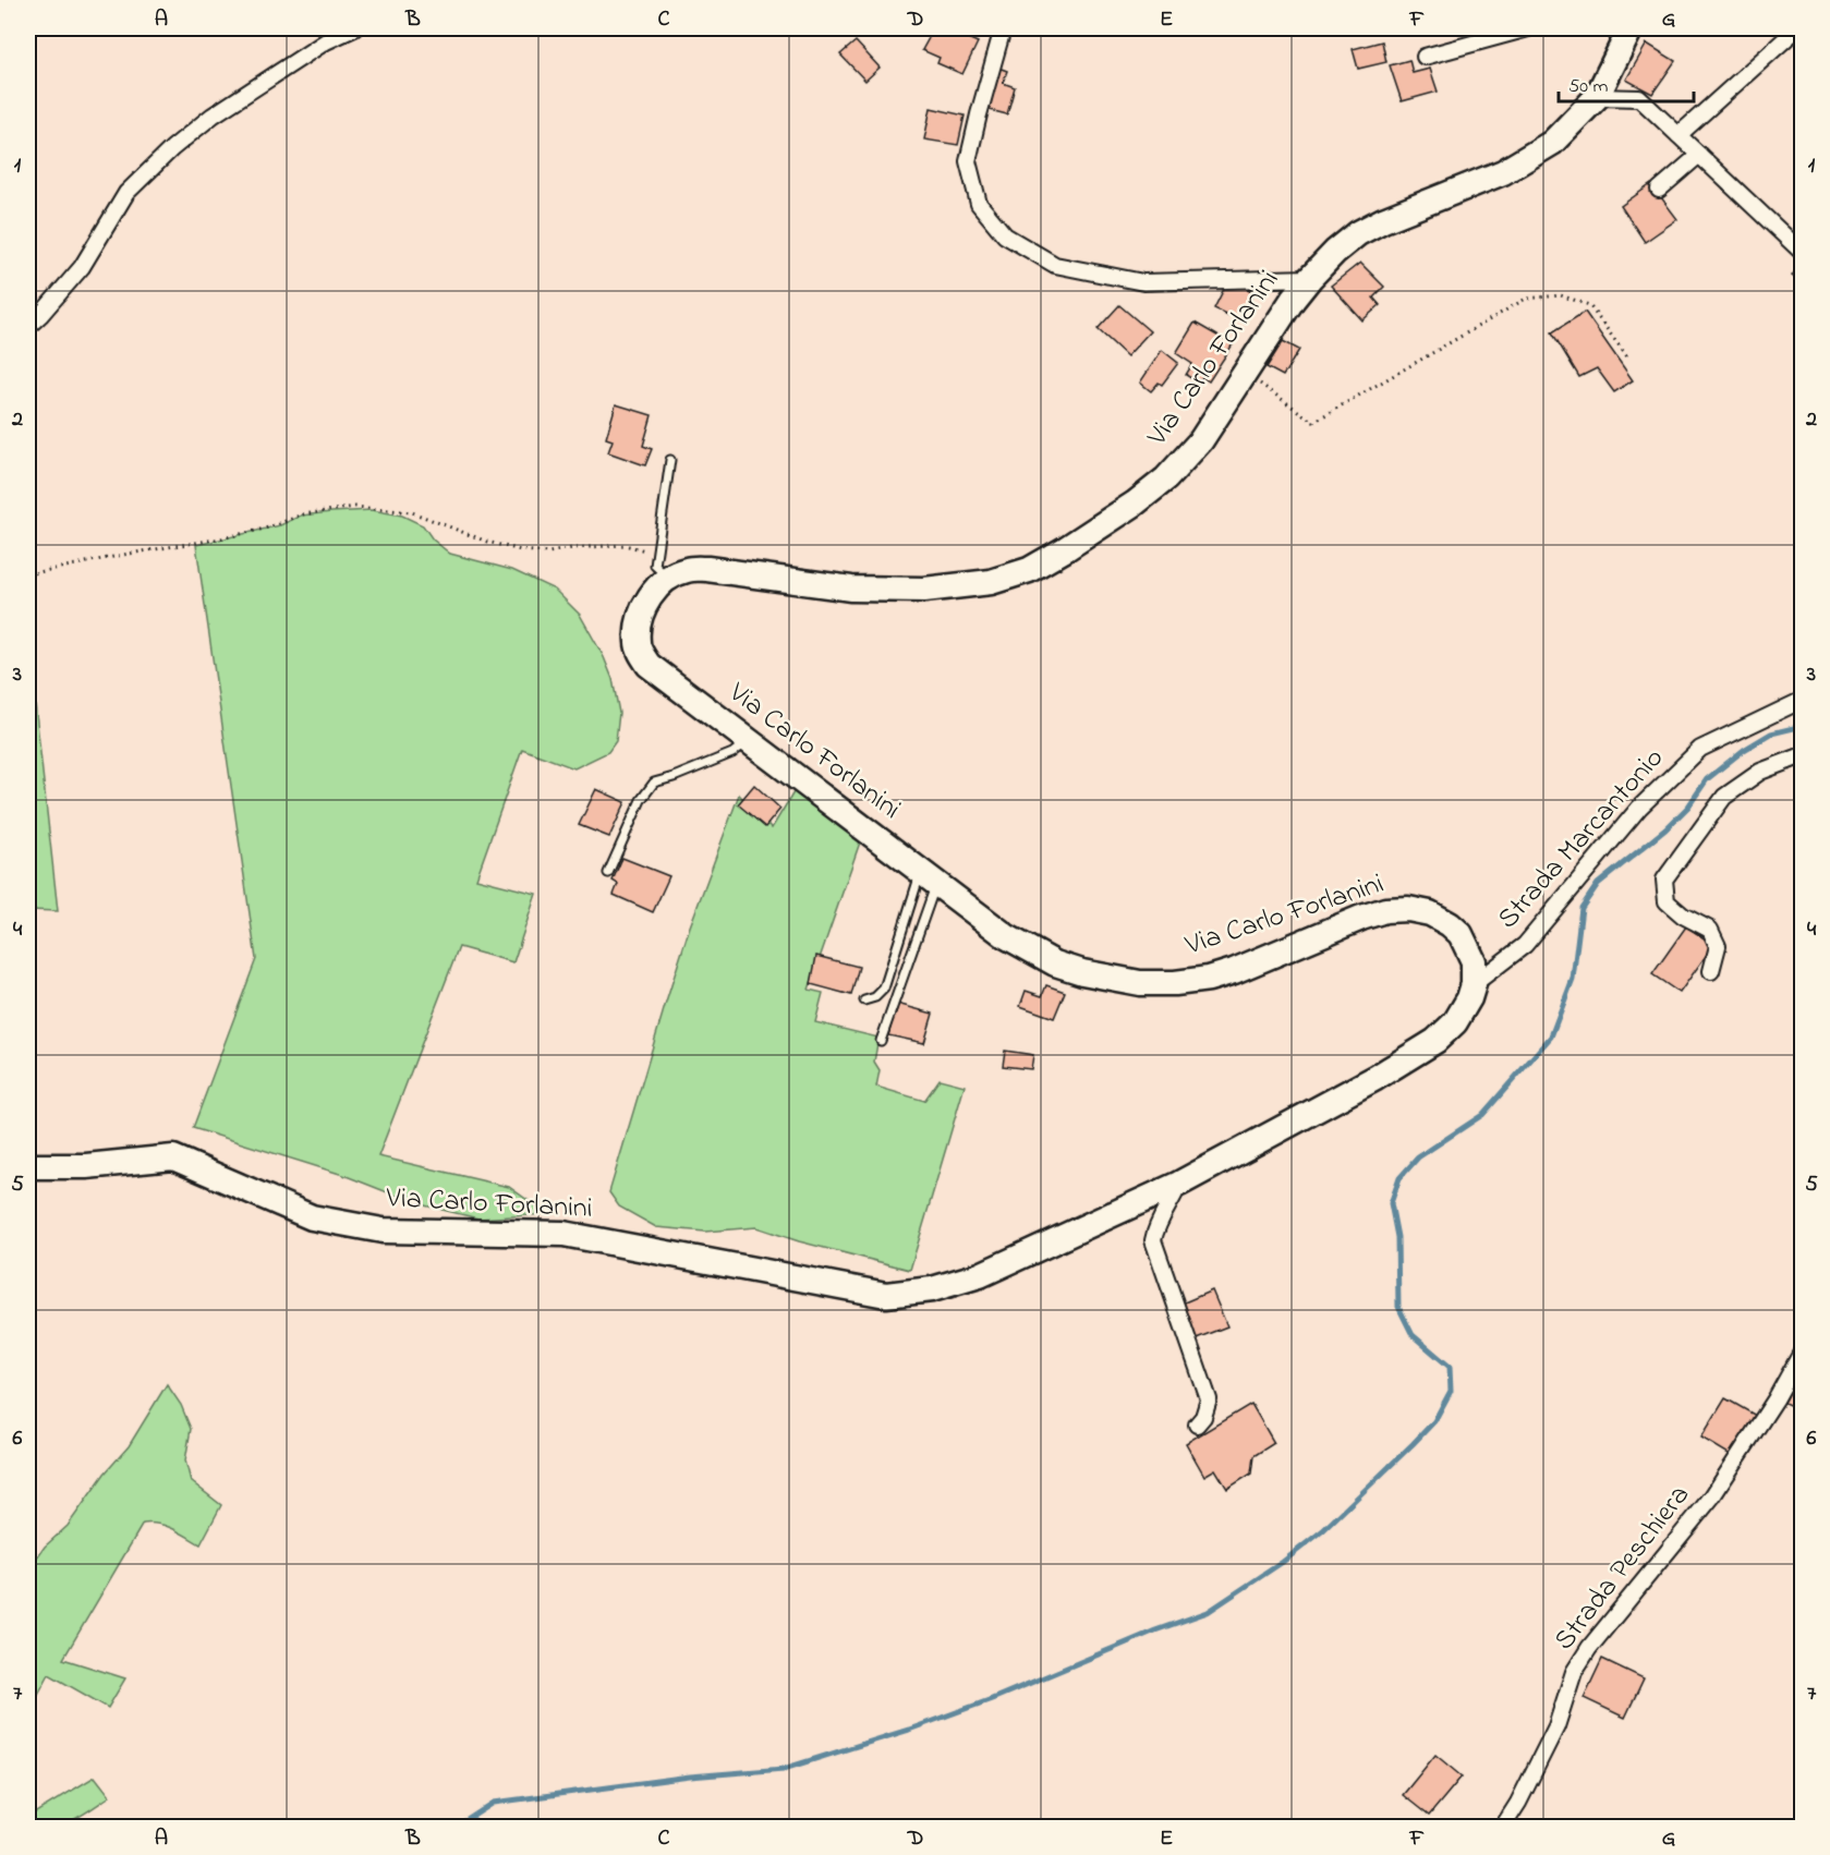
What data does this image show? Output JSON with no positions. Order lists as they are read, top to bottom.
{
  "streets": {
    "main road": ["Via Carlo Forlanini"],
    "street": ["Strada Marcantonio", "Strada Peschiera"]
  },
  "crossings": [
    ["Via Carlo Forlanini", "Strada Marcantonio"]
  ],
  "scale_bar": "50 m",
  "grid": {
    "columns": [
      "A",
      "B",
      "C",
      "D",
      "E",
      "F",
      "G"
    ],
    "rows": [
      "1",
      "2",
      "3",
      "4",
      "5",
      "6",
      "7"
    ]
  }
}
